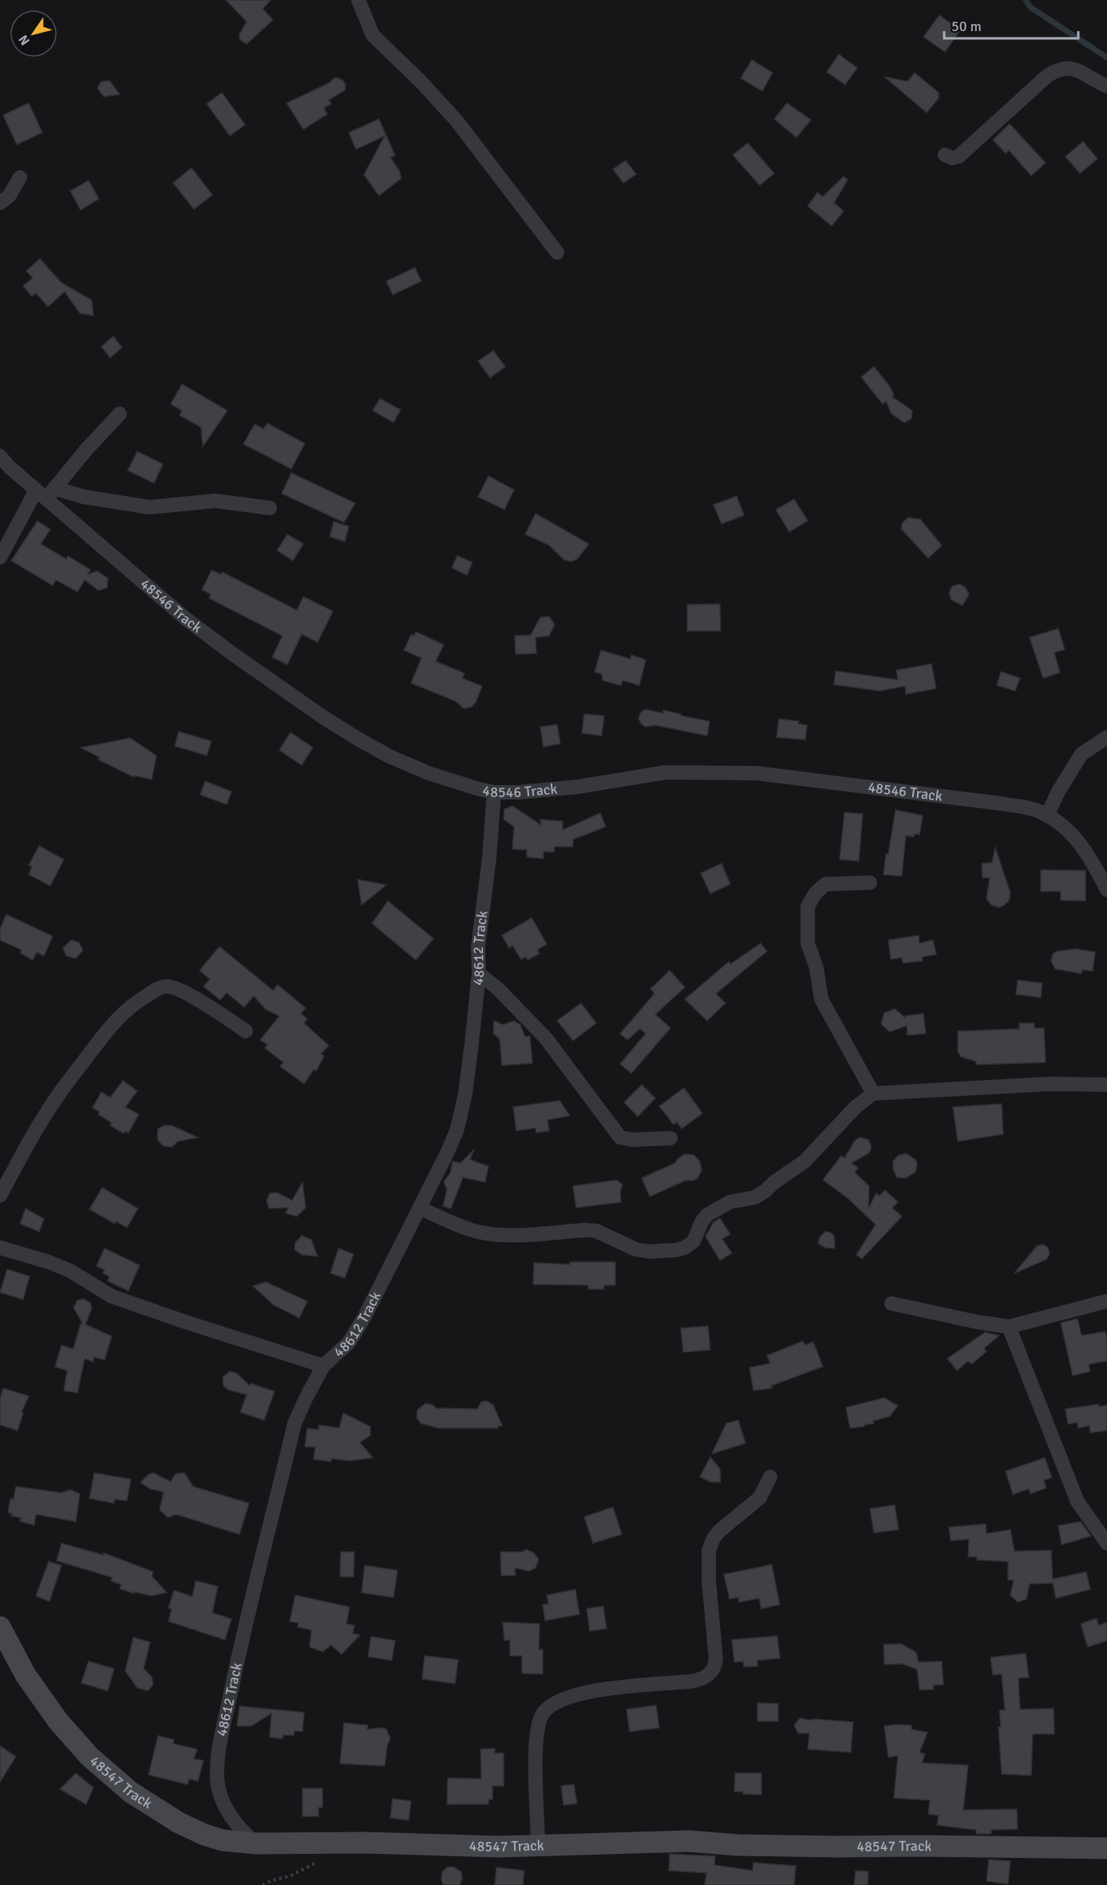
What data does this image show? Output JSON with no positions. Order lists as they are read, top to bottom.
{
  "streets": {
    "street": ["48546 Track", "48612 Track", "48547 Track"]
  },
  "crossings": [
    ["48546 Track", "48612 Track"],
    ["48612 Track", "48547 Track"]
  ],
  "scale_bar": "50 m",
  "north": "bottom left"
}
